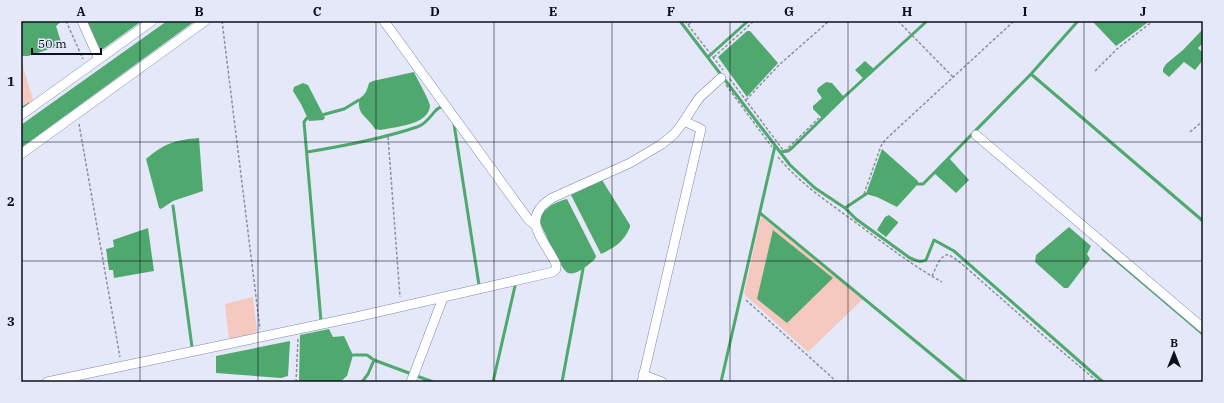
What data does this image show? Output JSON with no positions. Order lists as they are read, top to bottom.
{
  "scale_bar": "50 m",
  "north": "top",
  "grid": {
    "columns": [
      "A",
      "B",
      "C",
      "D",
      "E",
      "F",
      "G",
      "H",
      "I",
      "J"
    ],
    "rows": ["1", "2", "3"]
  }
}
